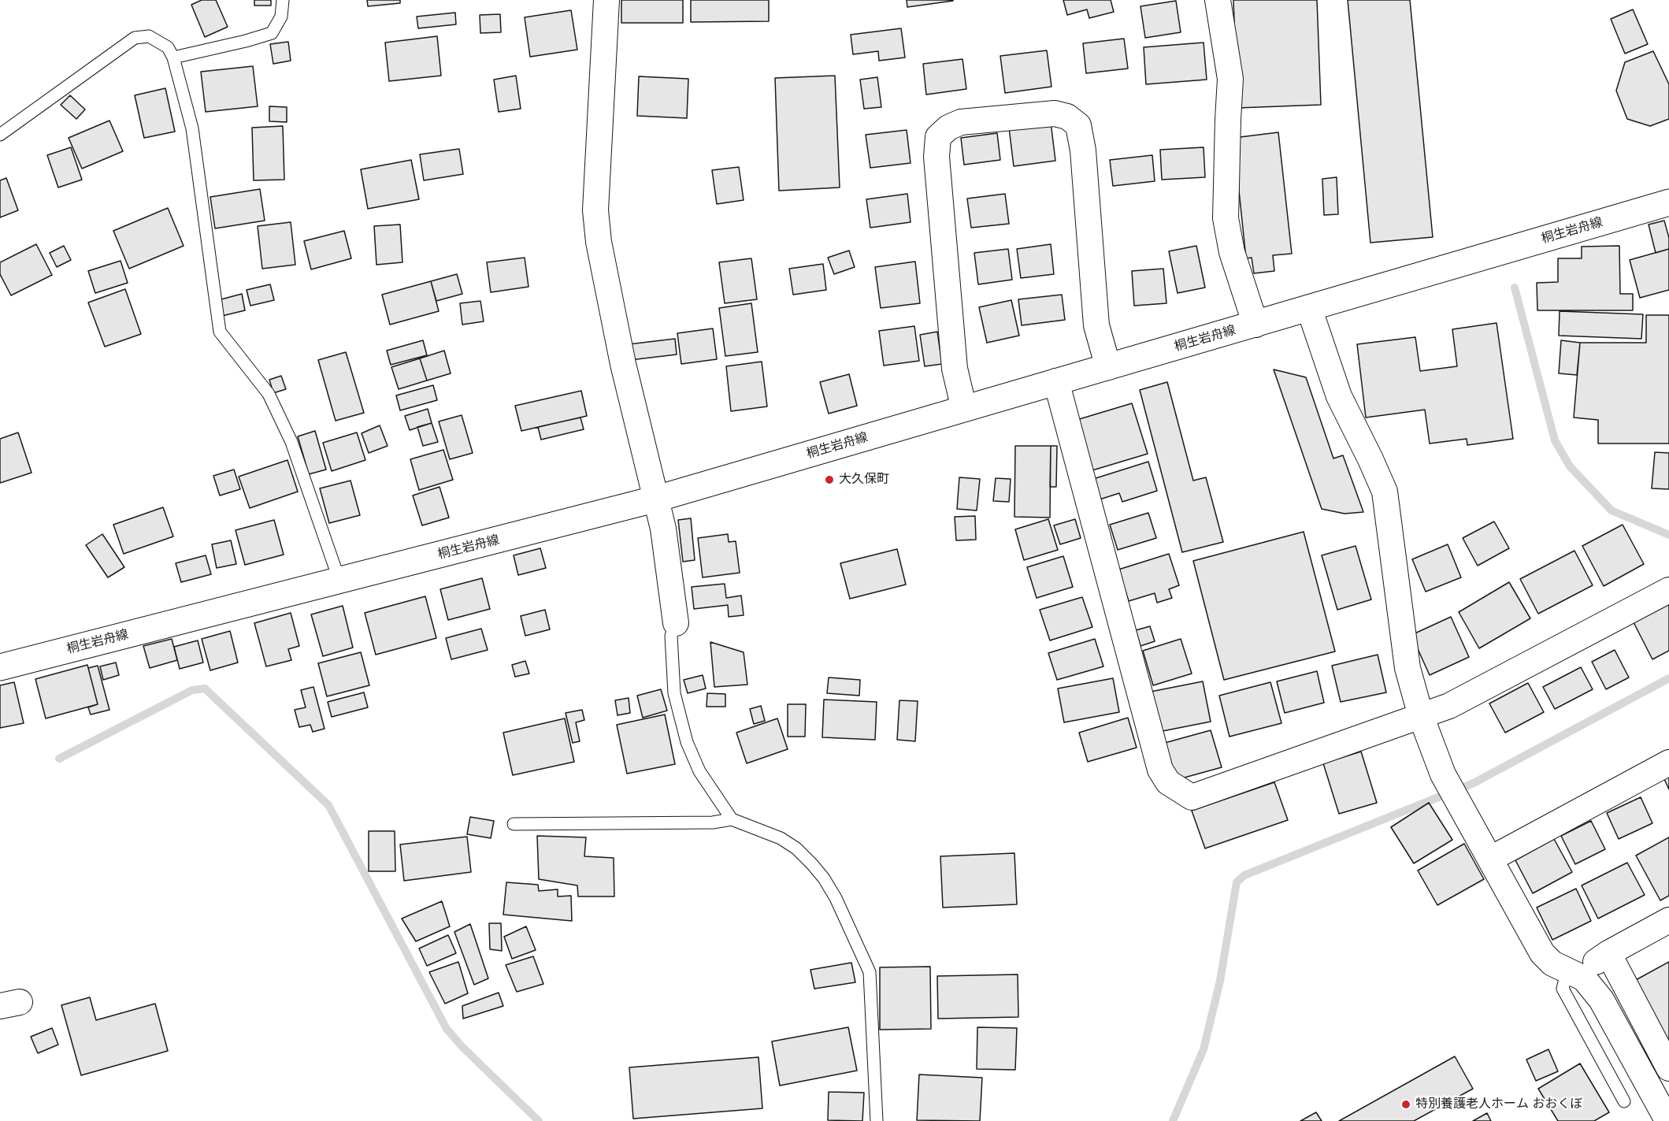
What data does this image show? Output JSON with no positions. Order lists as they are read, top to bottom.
{
  "streets": {
    "main road": ["桐生岩舟線"]
  },
  "places": ["大久保町", "特別養護老人ホーム おおくぼ"]
}
